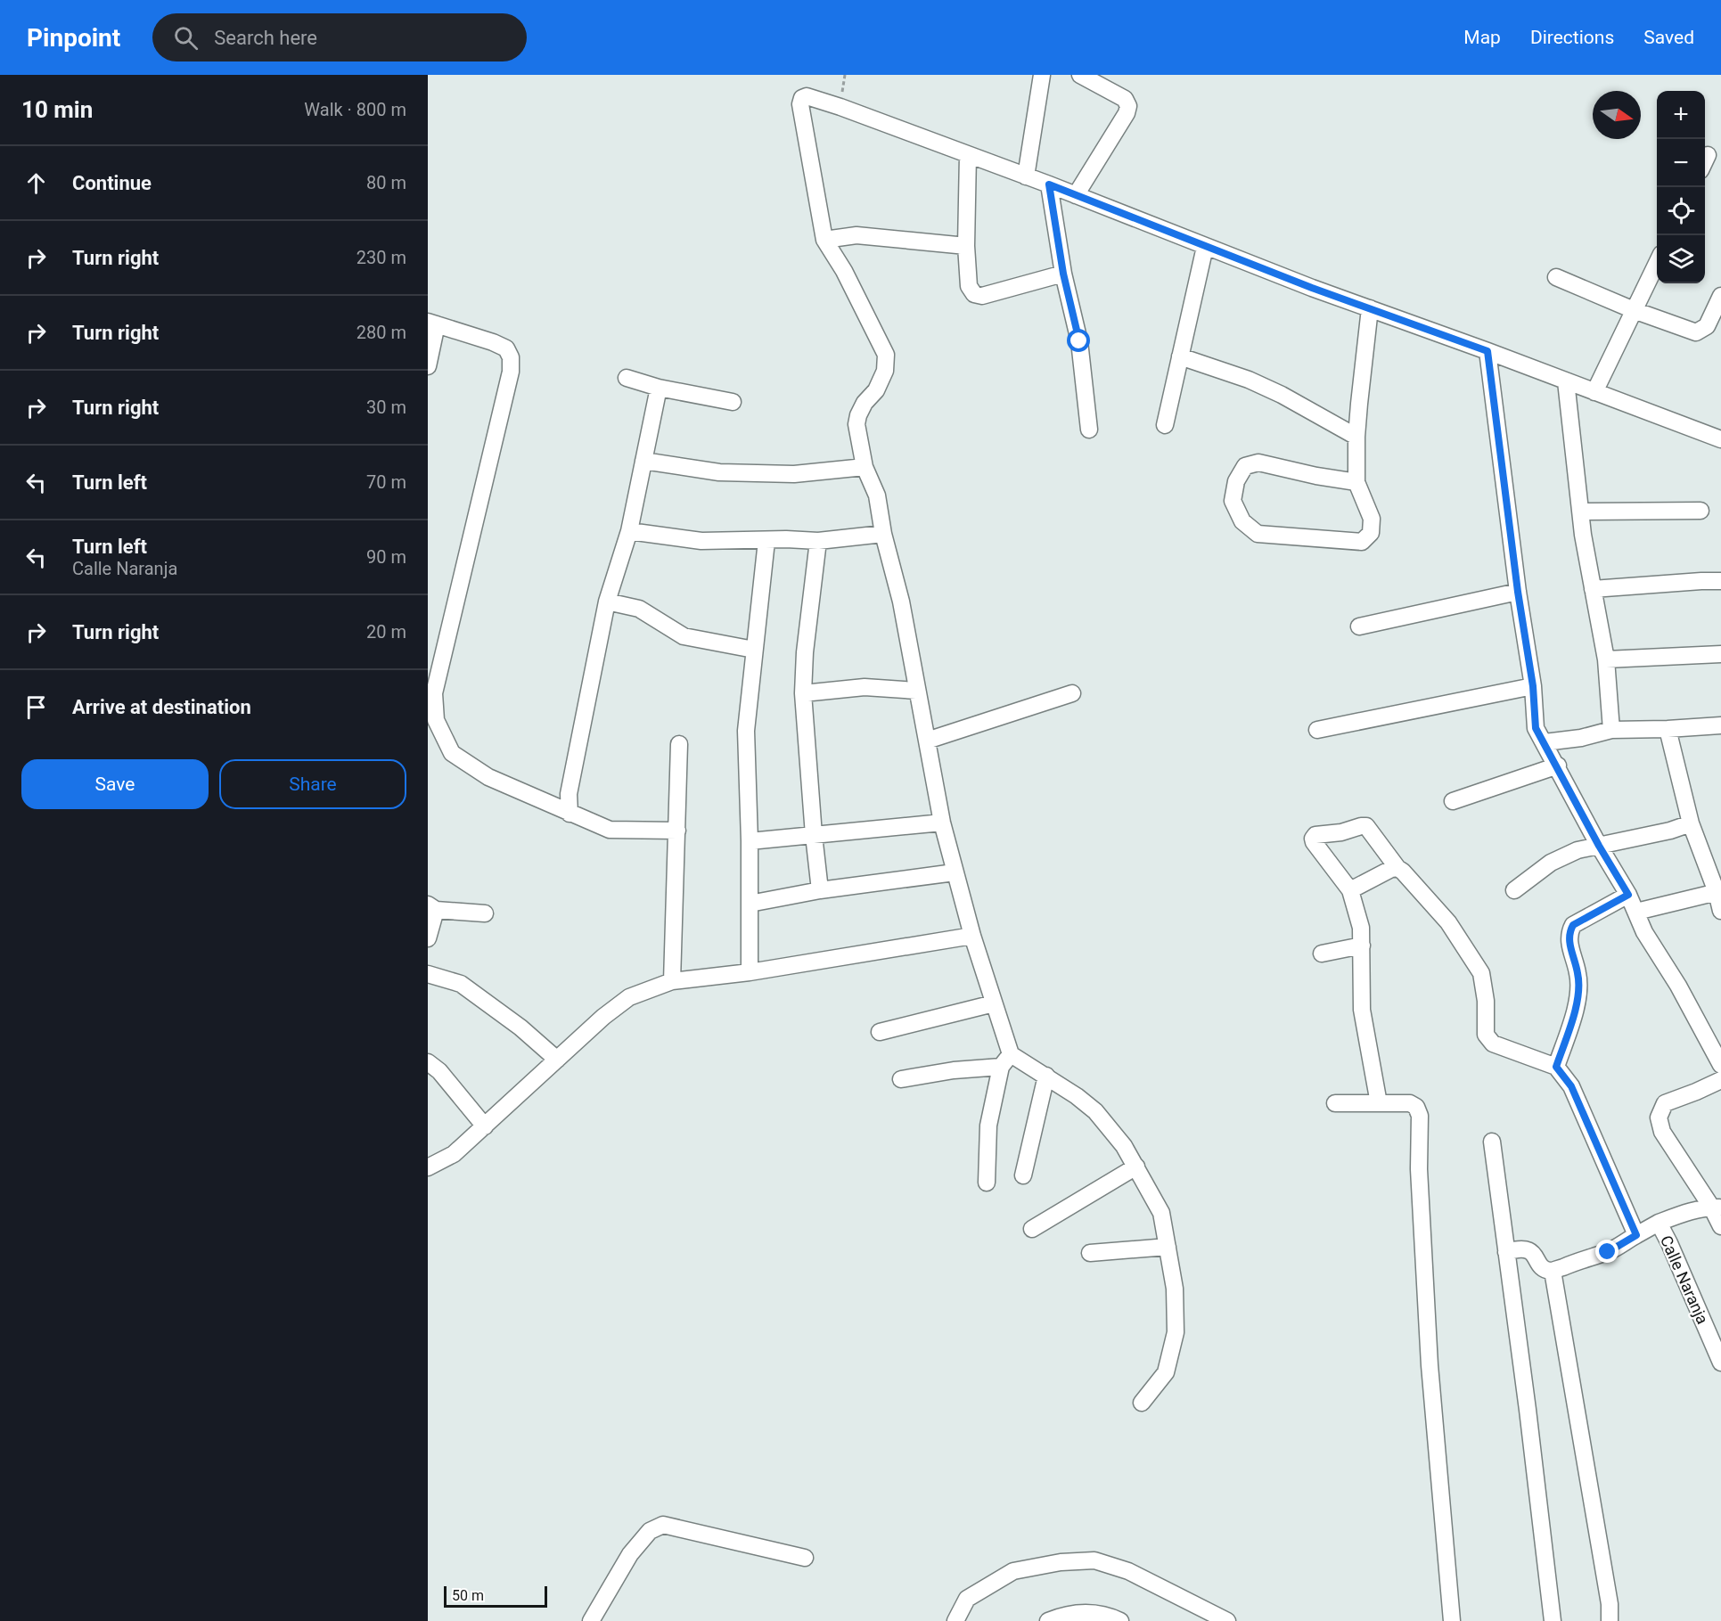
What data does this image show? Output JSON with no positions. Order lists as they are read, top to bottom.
{
  "streets": {
    "street": ["Calle Naranja"]
  },
  "scale_bar": "50 m",
  "north": "right",
  "page": {
    "header": "Pinpoint",
    "search": "Search here",
    "nav": ["Map", "Directions", "Saved"],
    "heading": ["10 min", "Walk · 800 m"],
    "map_buttons": ["+", "−"],
    "list": [
      ["Continue", "80 m"],
      ["Turn right", "230 m"],
      ["Turn right", "280 m"],
      ["Turn right", "30 m"],
      ["Turn left", "70 m"],
      ["Turn left", "Calle Naranja", "90 m"],
      ["Turn right", "20 m"],
      "Arrive at destination"
    ],
    "buttons": ["Save", "Share"],
    "scale": "50 m"
  }
}
